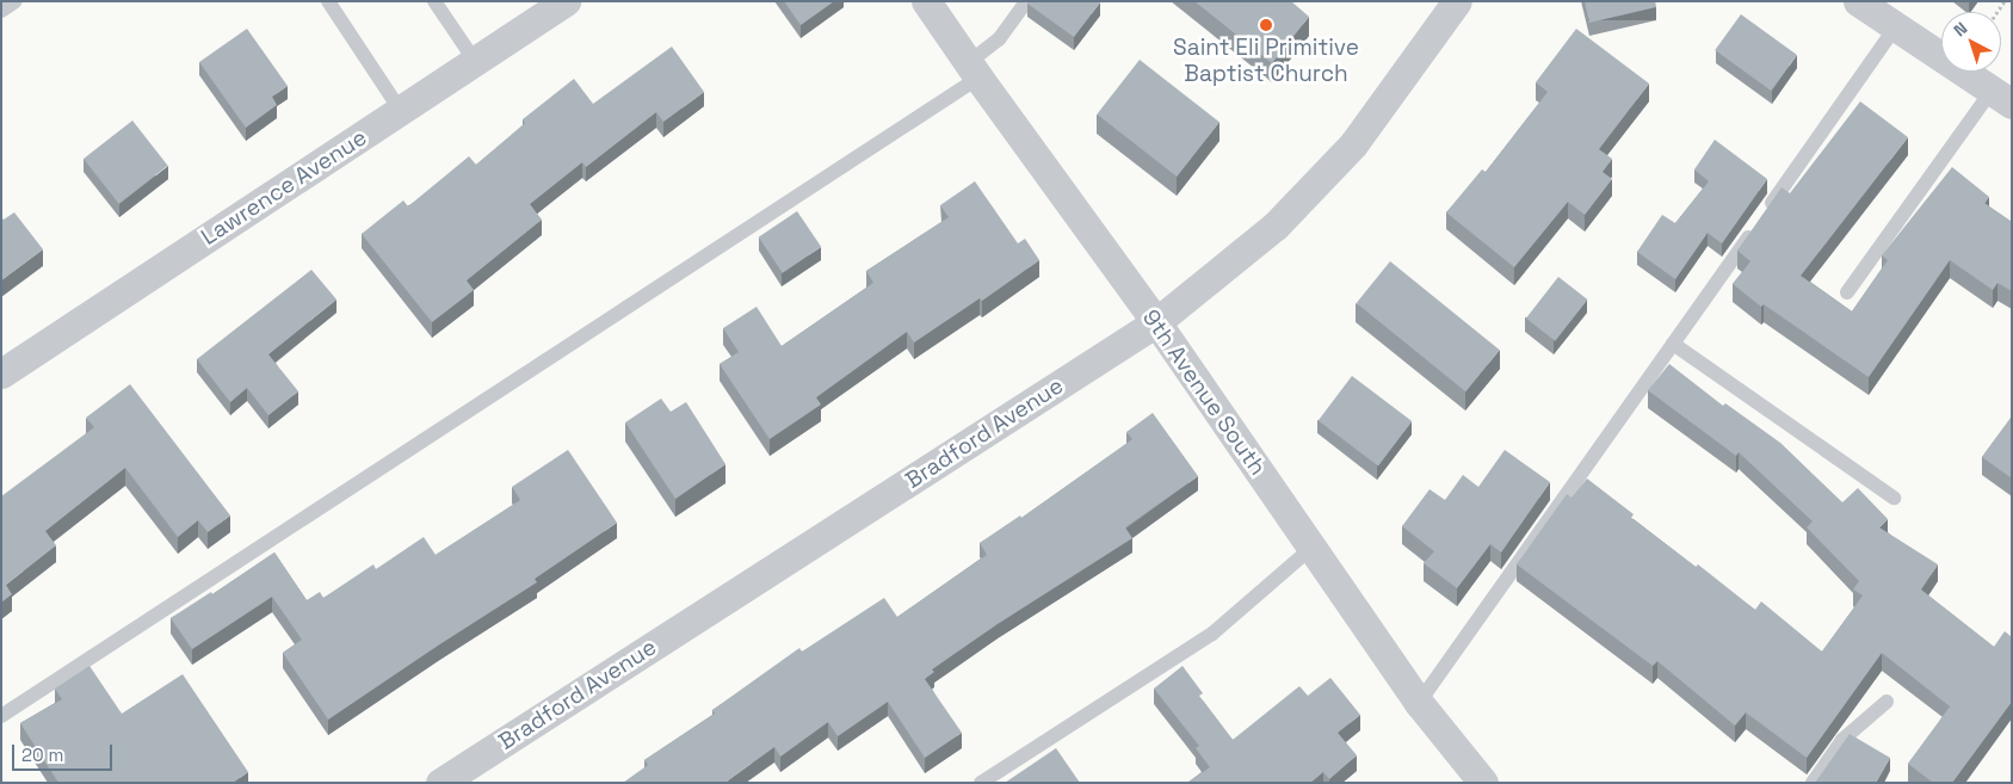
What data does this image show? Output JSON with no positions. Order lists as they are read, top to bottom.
{
  "streets": {
    "street": ["Lawrence Avenue", "9th Avenue South", "Bradford Avenue"]
  },
  "crossings": [
    ["9th Avenue South", "Bradford Avenue"]
  ],
  "places": ["Saint Eli Primitive Baptist Church"],
  "scale_bar": "20 m",
  "north": "top left"
}
